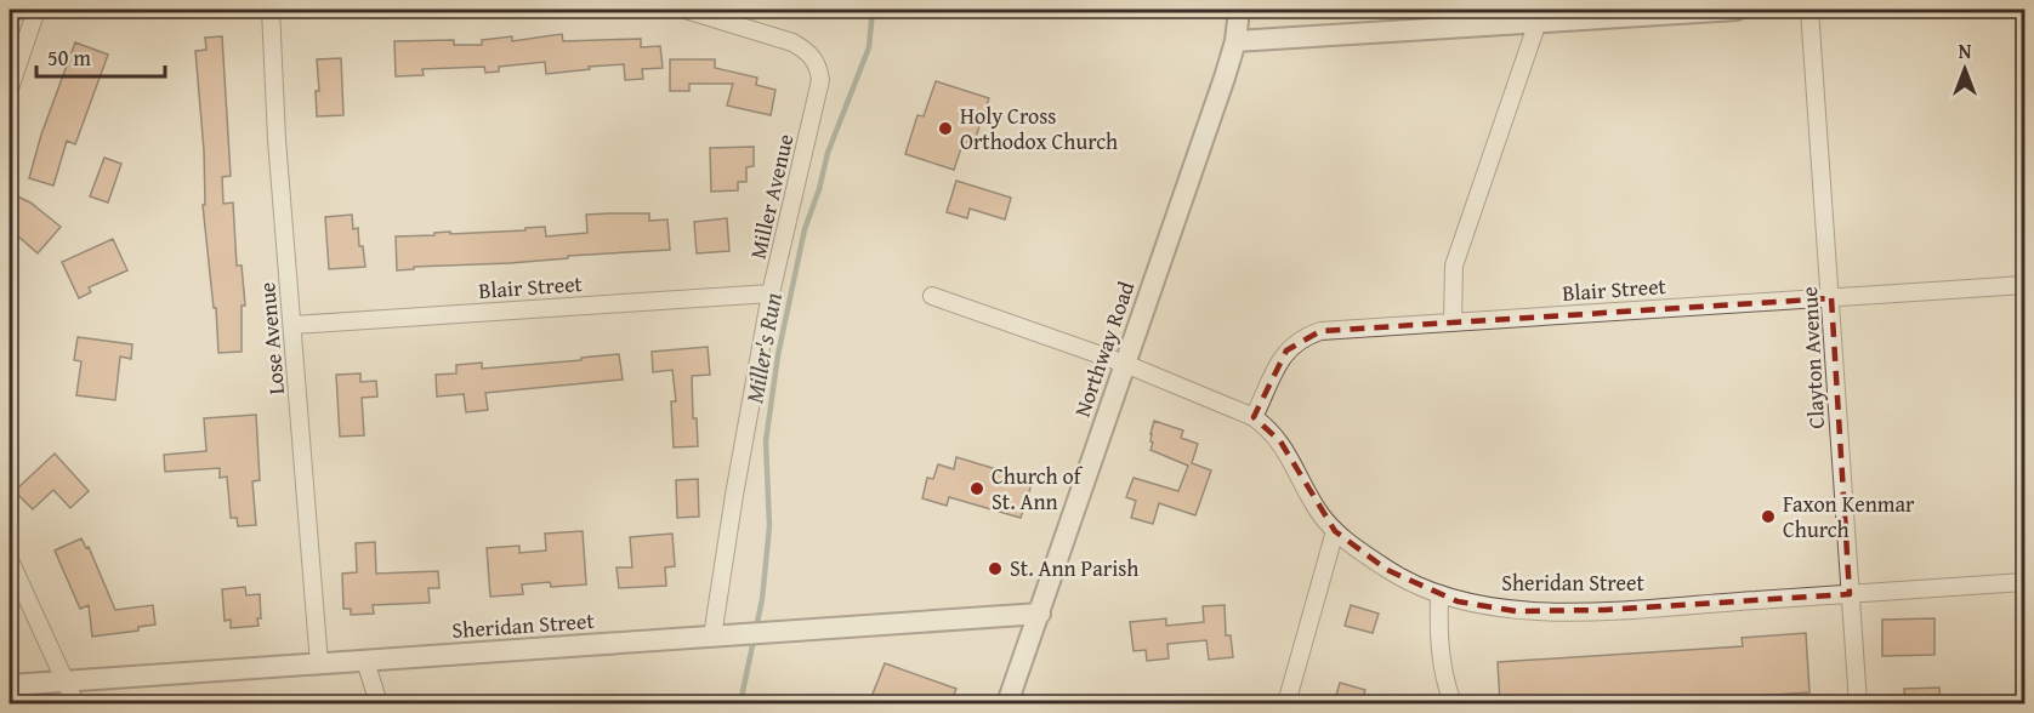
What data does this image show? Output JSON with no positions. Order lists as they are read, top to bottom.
{
  "streets": {
    "street": [
      "Miller Avenue",
      "Blair Street",
      "Lose Avenue",
      "Northway Road",
      "Clayton Avenue",
      "Sheridan Street"
    ]
  },
  "crossings": [
    ["Miller Avenue", "Blair Street"],
    ["Miller Avenue", "Sheridan Street"],
    ["Blair Street", "Lose Avenue"],
    ["Blair Street", "Clayton Avenue"],
    ["Blair Street", "Sheridan Street"],
    ["Lose Avenue", "Sheridan Street"],
    ["Northway Road", "Sheridan Street"],
    ["Clayton Avenue", "Sheridan Street"]
  ],
  "water": ["Miller's Run"],
  "places": [
    "Holy Cross Orthodox Church",
    "Church of St. Ann",
    "Faxon Kenmar Church",
    "St. Ann Parish"
  ],
  "scale_bar": "50 m",
  "north": "top"
}
